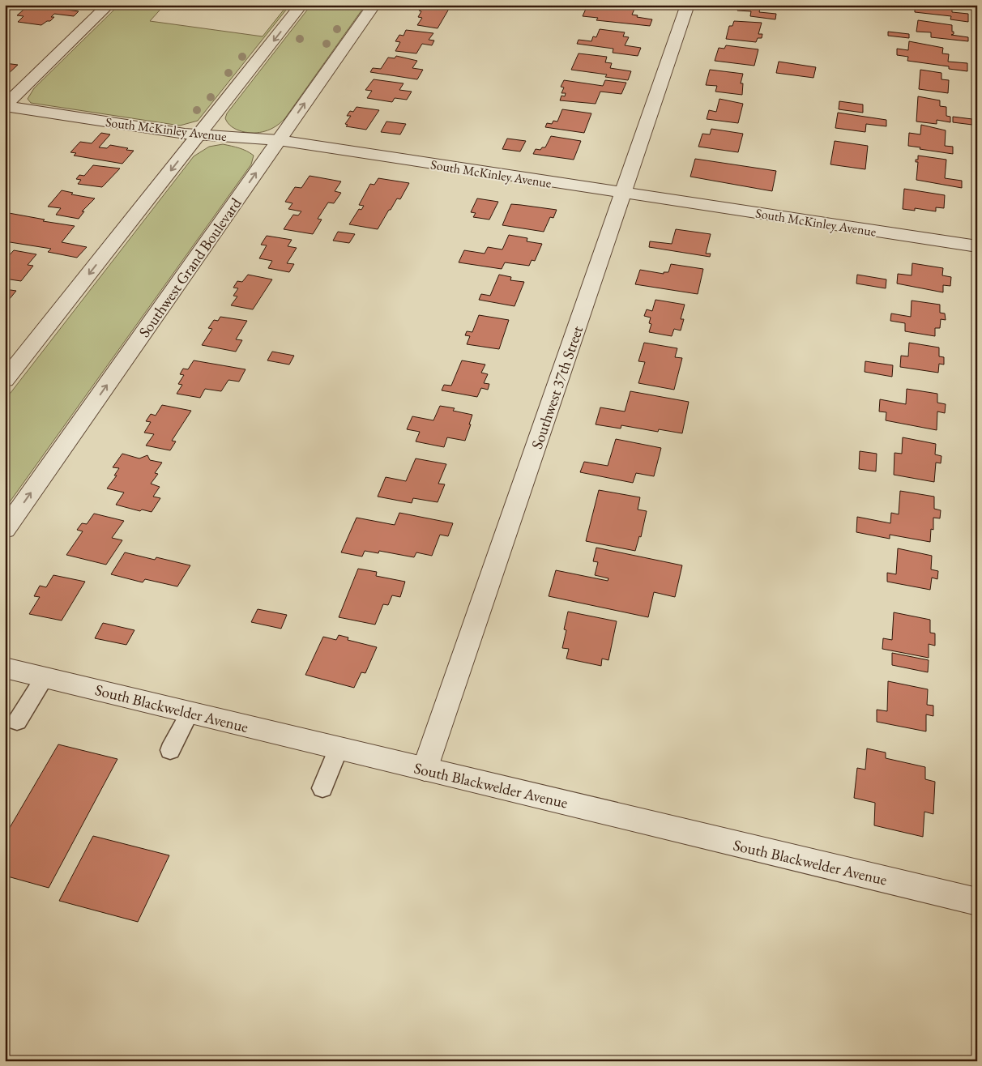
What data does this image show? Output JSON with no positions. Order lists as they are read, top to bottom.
{
  "streets": {
    "street": [
      "South McKinley Avenue",
      "Southwest Grand Boulevard",
      "Southwest 37th Street",
      "South Blackwelder Avenue"
    ]
  },
  "crossings": [
    ["South McKinley Avenue", "Southwest Grand Boulevard"],
    ["South McKinley Avenue", "Southwest 37th Street"],
    ["Southwest 37th Street", "South Blackwelder Avenue"]
  ]
}
